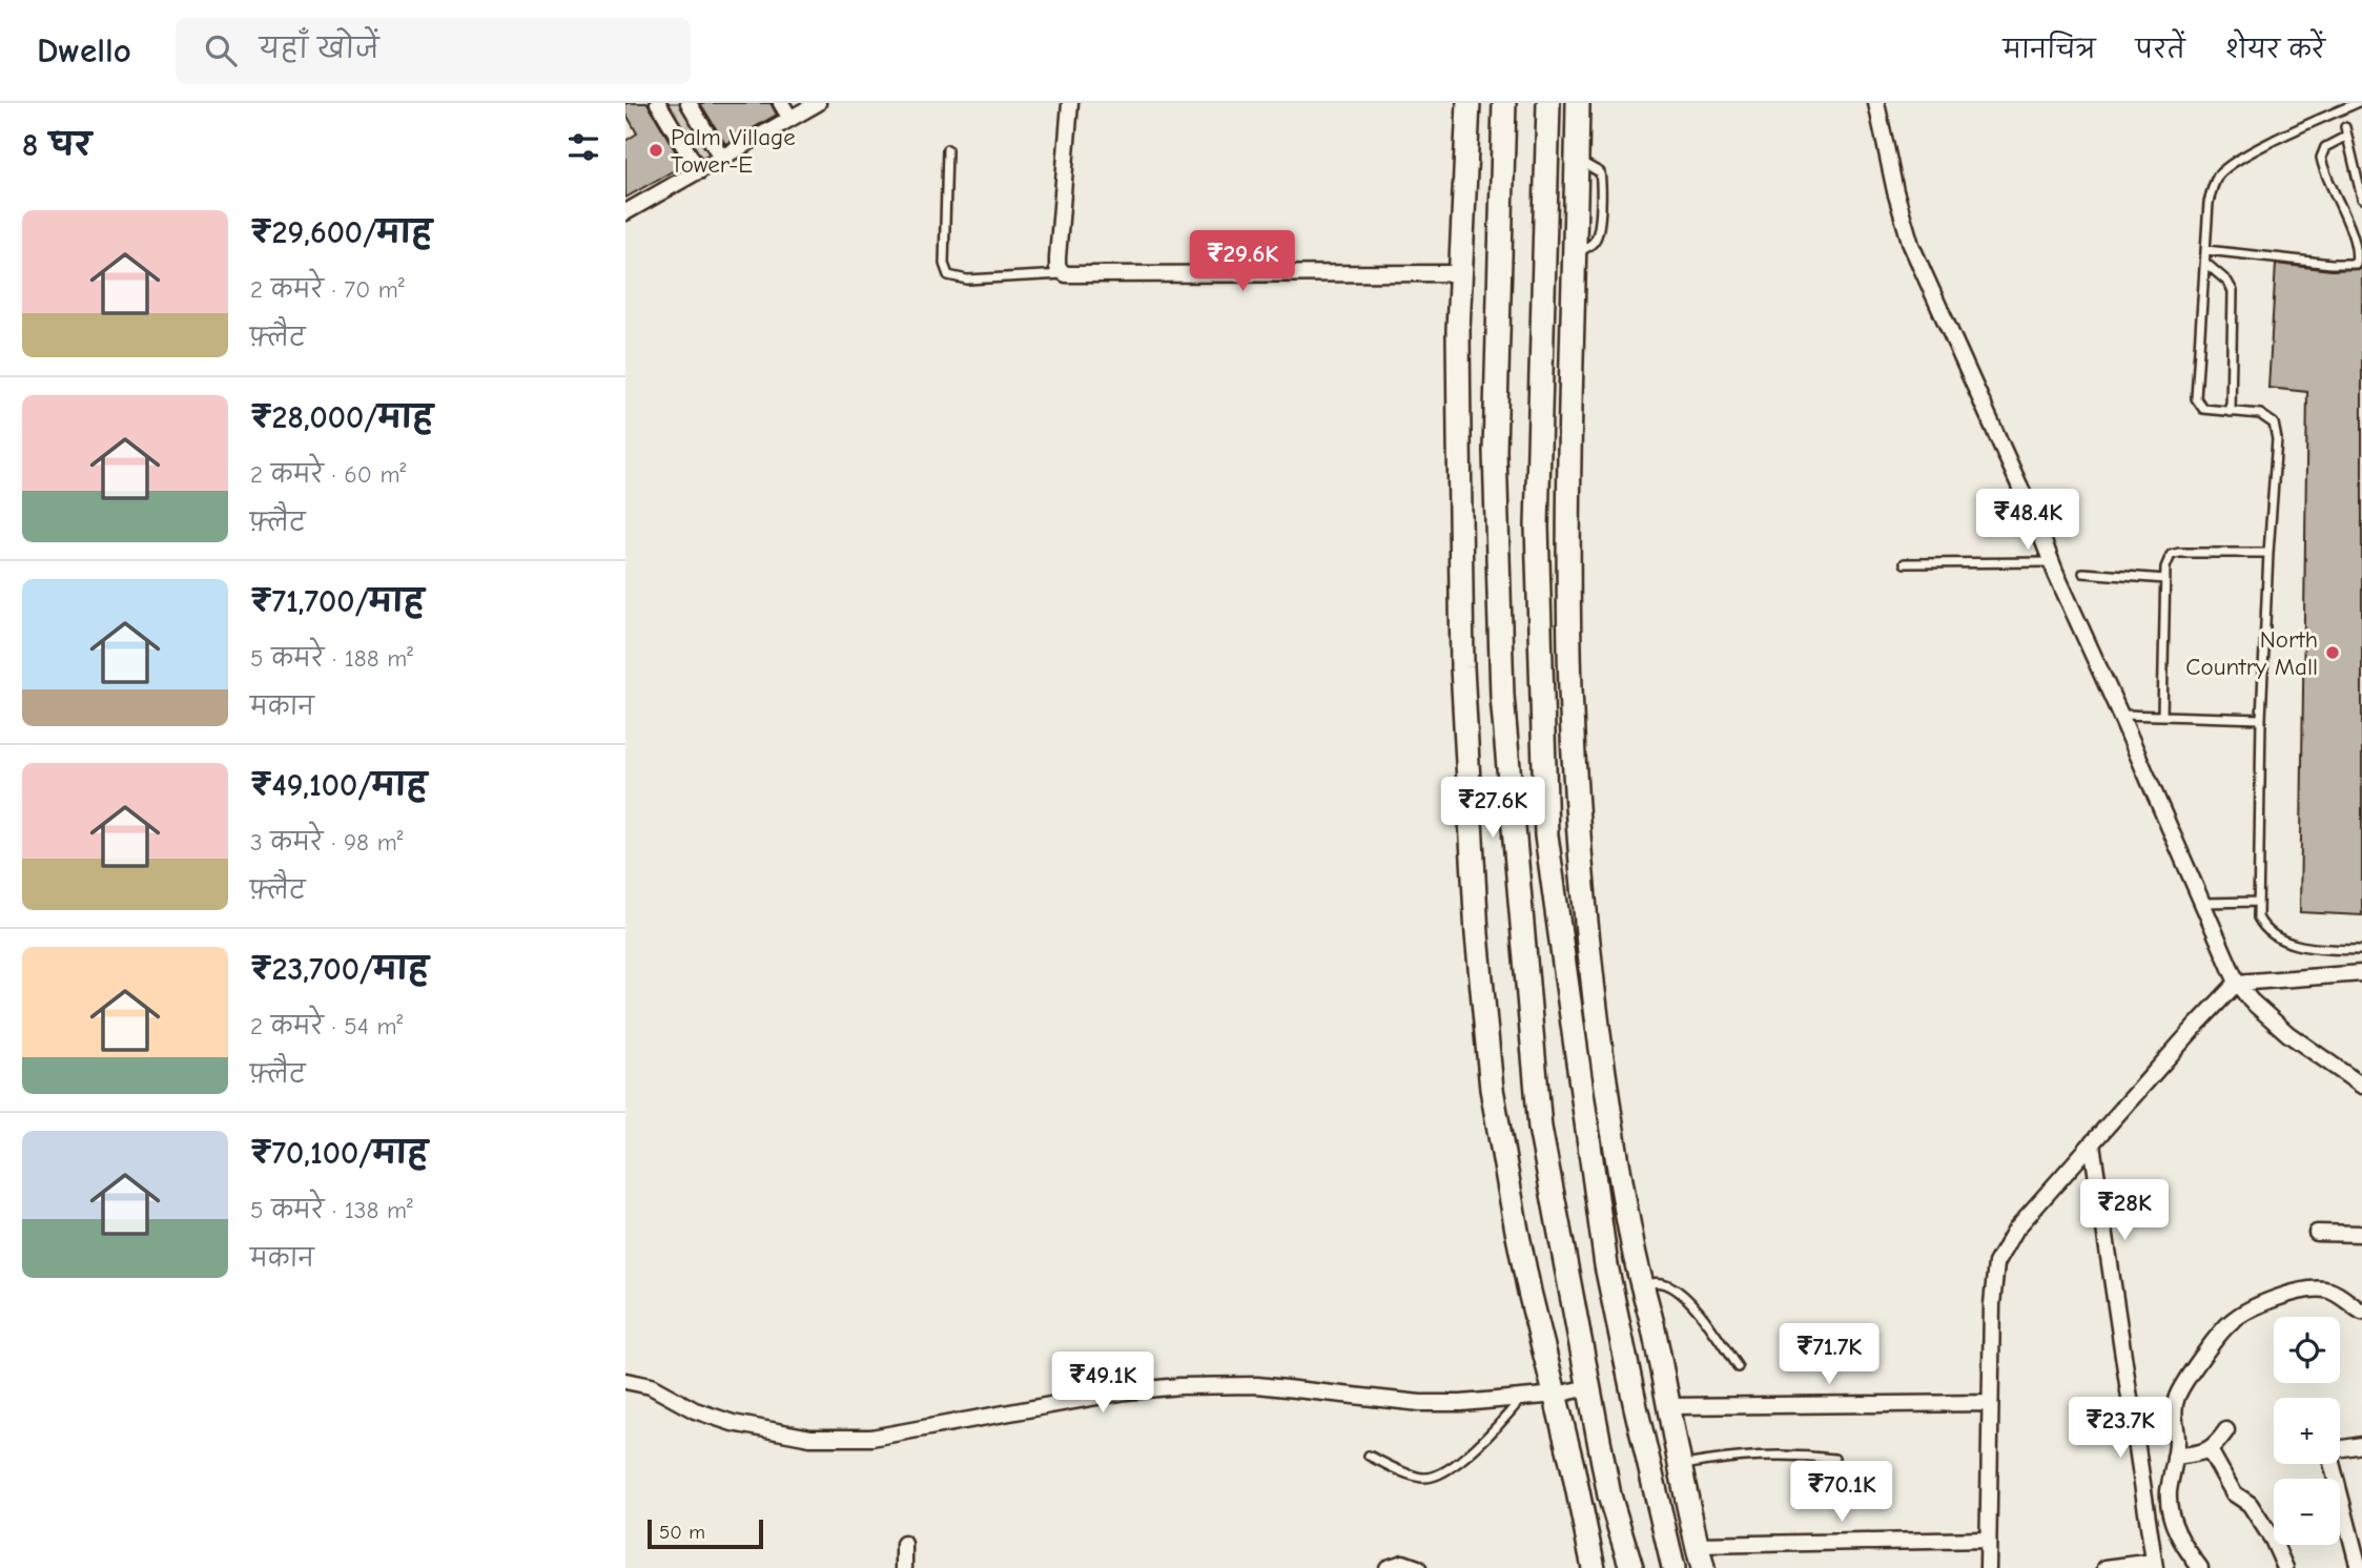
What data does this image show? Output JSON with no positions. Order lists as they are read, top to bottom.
{
  "places": ["Palm Village Tower-E", "North Country Mall"],
  "scale_bar": "50 m",
  "page": {
    "header": "Dwello",
    "search": "यहाँ खोजें",
    "nav": ["मानचित्र", "परतें", "शेयर करें"],
    "heading": "8 घर",
    "list": [
      {
        "name": "₹29,600/माह",
        "note": "2 कमरे · 70 m² · फ़्लैट"
      },
      {
        "name": "₹28,000/माह",
        "note": "2 कमरे · 60 m² · फ़्लैट"
      },
      {
        "name": "₹71,700/माह",
        "note": "5 कमरे · 188 m² · मकान"
      },
      {
        "name": "₹49,100/माह",
        "note": "3 कमरे · 98 m² · फ़्लैट"
      },
      {
        "name": "₹23,700/माह",
        "note": "2 कमरे · 54 m² · फ़्लैट"
      },
      {
        "name": "₹70,100/माह",
        "note": "5 कमरे · 138 m² · मकान"
      }
    ],
    "price": [
      "₹29.6K",
      "₹48.4K",
      "₹27.6K",
      "₹28K",
      "₹71.7K",
      "₹49.1K",
      "₹23.7K",
      "₹70.1K"
    ],
    "map_buttons": ["+", "−"],
    "scale": "50 m"
  }
}
